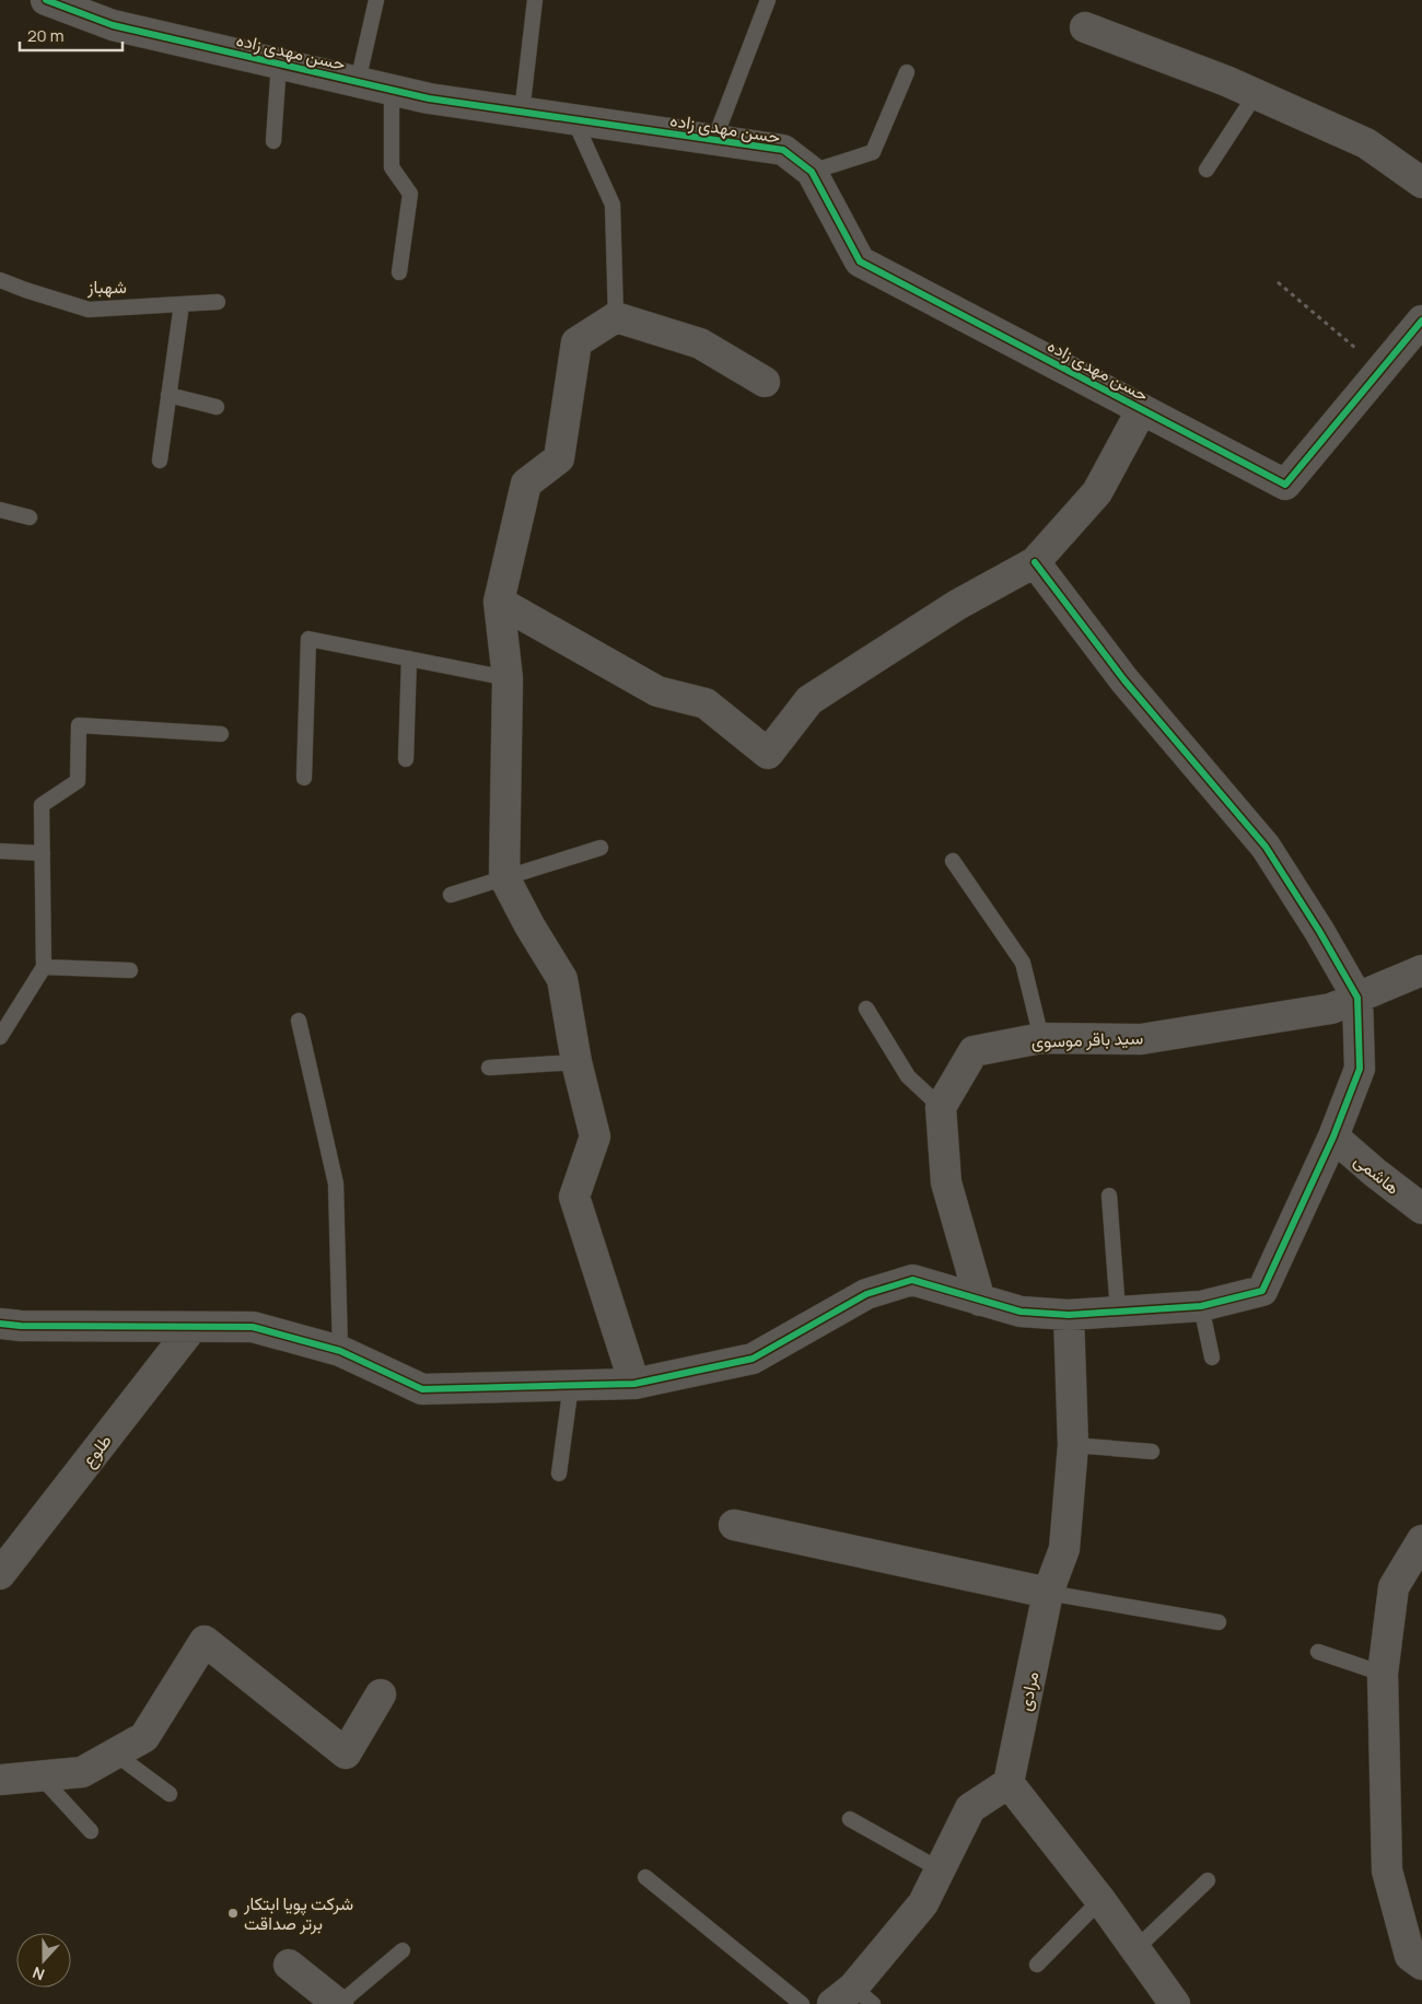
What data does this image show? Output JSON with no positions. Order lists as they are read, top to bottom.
{
  "streets": {
    "street": [
      "حسن مهدی زاده",
      "سید باقر موسوی",
      "هاشمی",
      "طلوع",
      "مرادی"
    ],
    "lane": ["شهباز"]
  },
  "places": ["شرکت پویا ابتکار برتر صداقت"],
  "scale_bar": "20 m",
  "north": "bottom"
}
